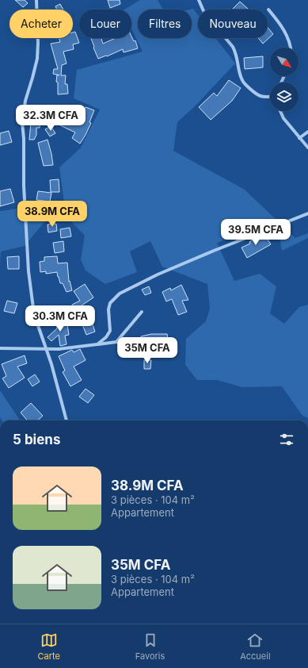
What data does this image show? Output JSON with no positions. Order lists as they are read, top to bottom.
{
  "north": "bottom right",
  "page": {
    "chip": [
      "Acheter",
      "Louer",
      "Filtres",
      "Nouveau"
    ],
    "price": [
      "32.3M CFA",
      "38.9M CFA",
      "39.5M CFA",
      "30.3M CFA",
      "35M CFA"
    ],
    "heading": "5 biens",
    "list": [
      {
        "name": "38.9M CFA",
        "note": "3 pièces · 104 m² · Appartement"
      },
      {
        "name": "35M CFA",
        "note": "3 pièces · 104 m² · Appartement"
      }
    ],
    "tabs": ["Carte", "Favoris", "Accueil"]
  }
}
